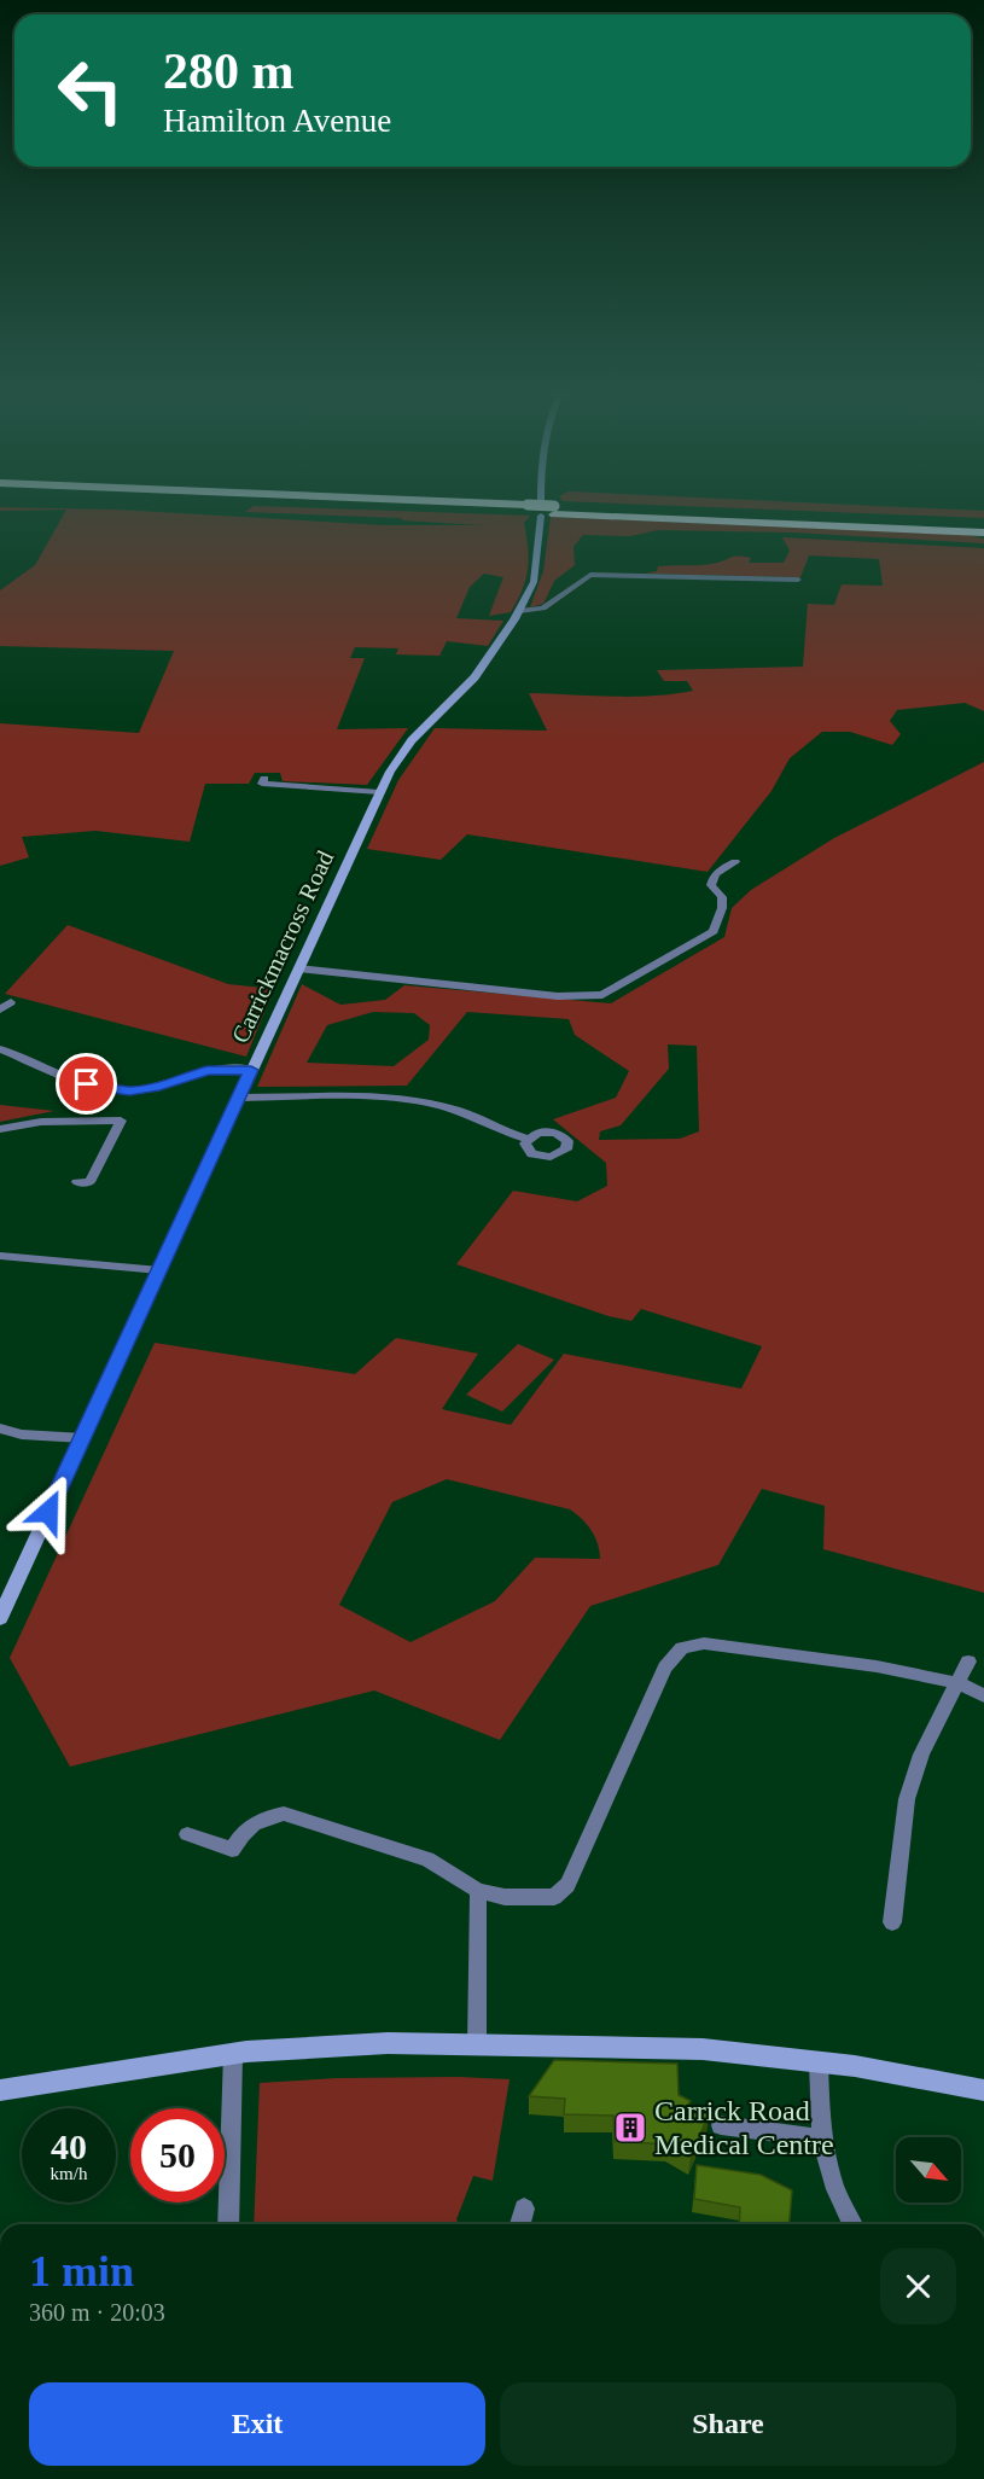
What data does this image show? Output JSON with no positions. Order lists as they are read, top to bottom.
{
  "streets": {
    "main road": ["Carrickmacross Road"]
  },
  "places": {
    "building": ["Carrick Road Medical Centre"]
  },
  "north": "bottom right",
  "page": {
    "turn": ["280 m", "Hamilton Avenue"],
    "speed": "40 km/h",
    "limit": "50",
    "heading": ["1 min", "360 m · 20:03"],
    "buttons": ["Exit", "Share"]
  }
}
